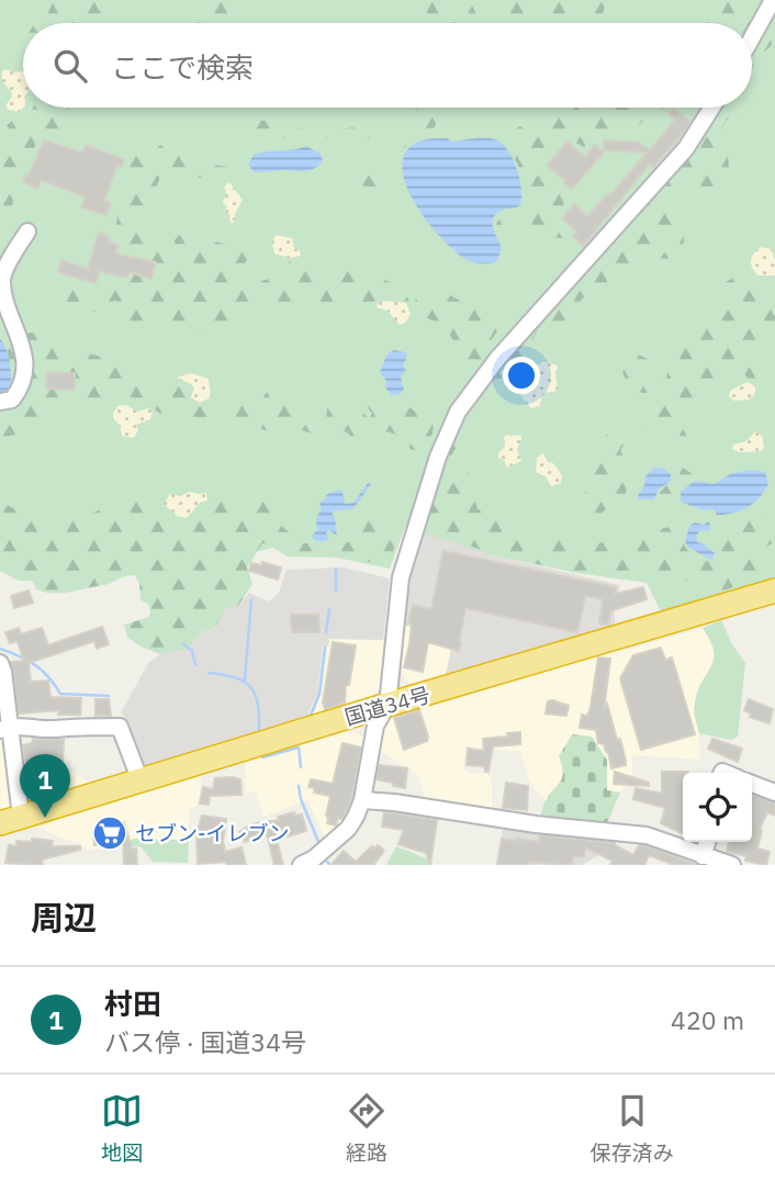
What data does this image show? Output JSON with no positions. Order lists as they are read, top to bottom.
{
  "streets": {
    "highway": ["国道34号"]
  },
  "places": {
    "supermarket": ["セブン-イレブン"]
  },
  "page": {
    "search": "ここで検索",
    "pins": "1",
    "heading": "周辺",
    "list": [
      {
        "mark": "1",
        "name": "村田",
        "note": "バス停 · 国道34号",
        "value": "420 m"
      }
    ],
    "nav": ["地図", "経路", "保存済み"]
  }
}
